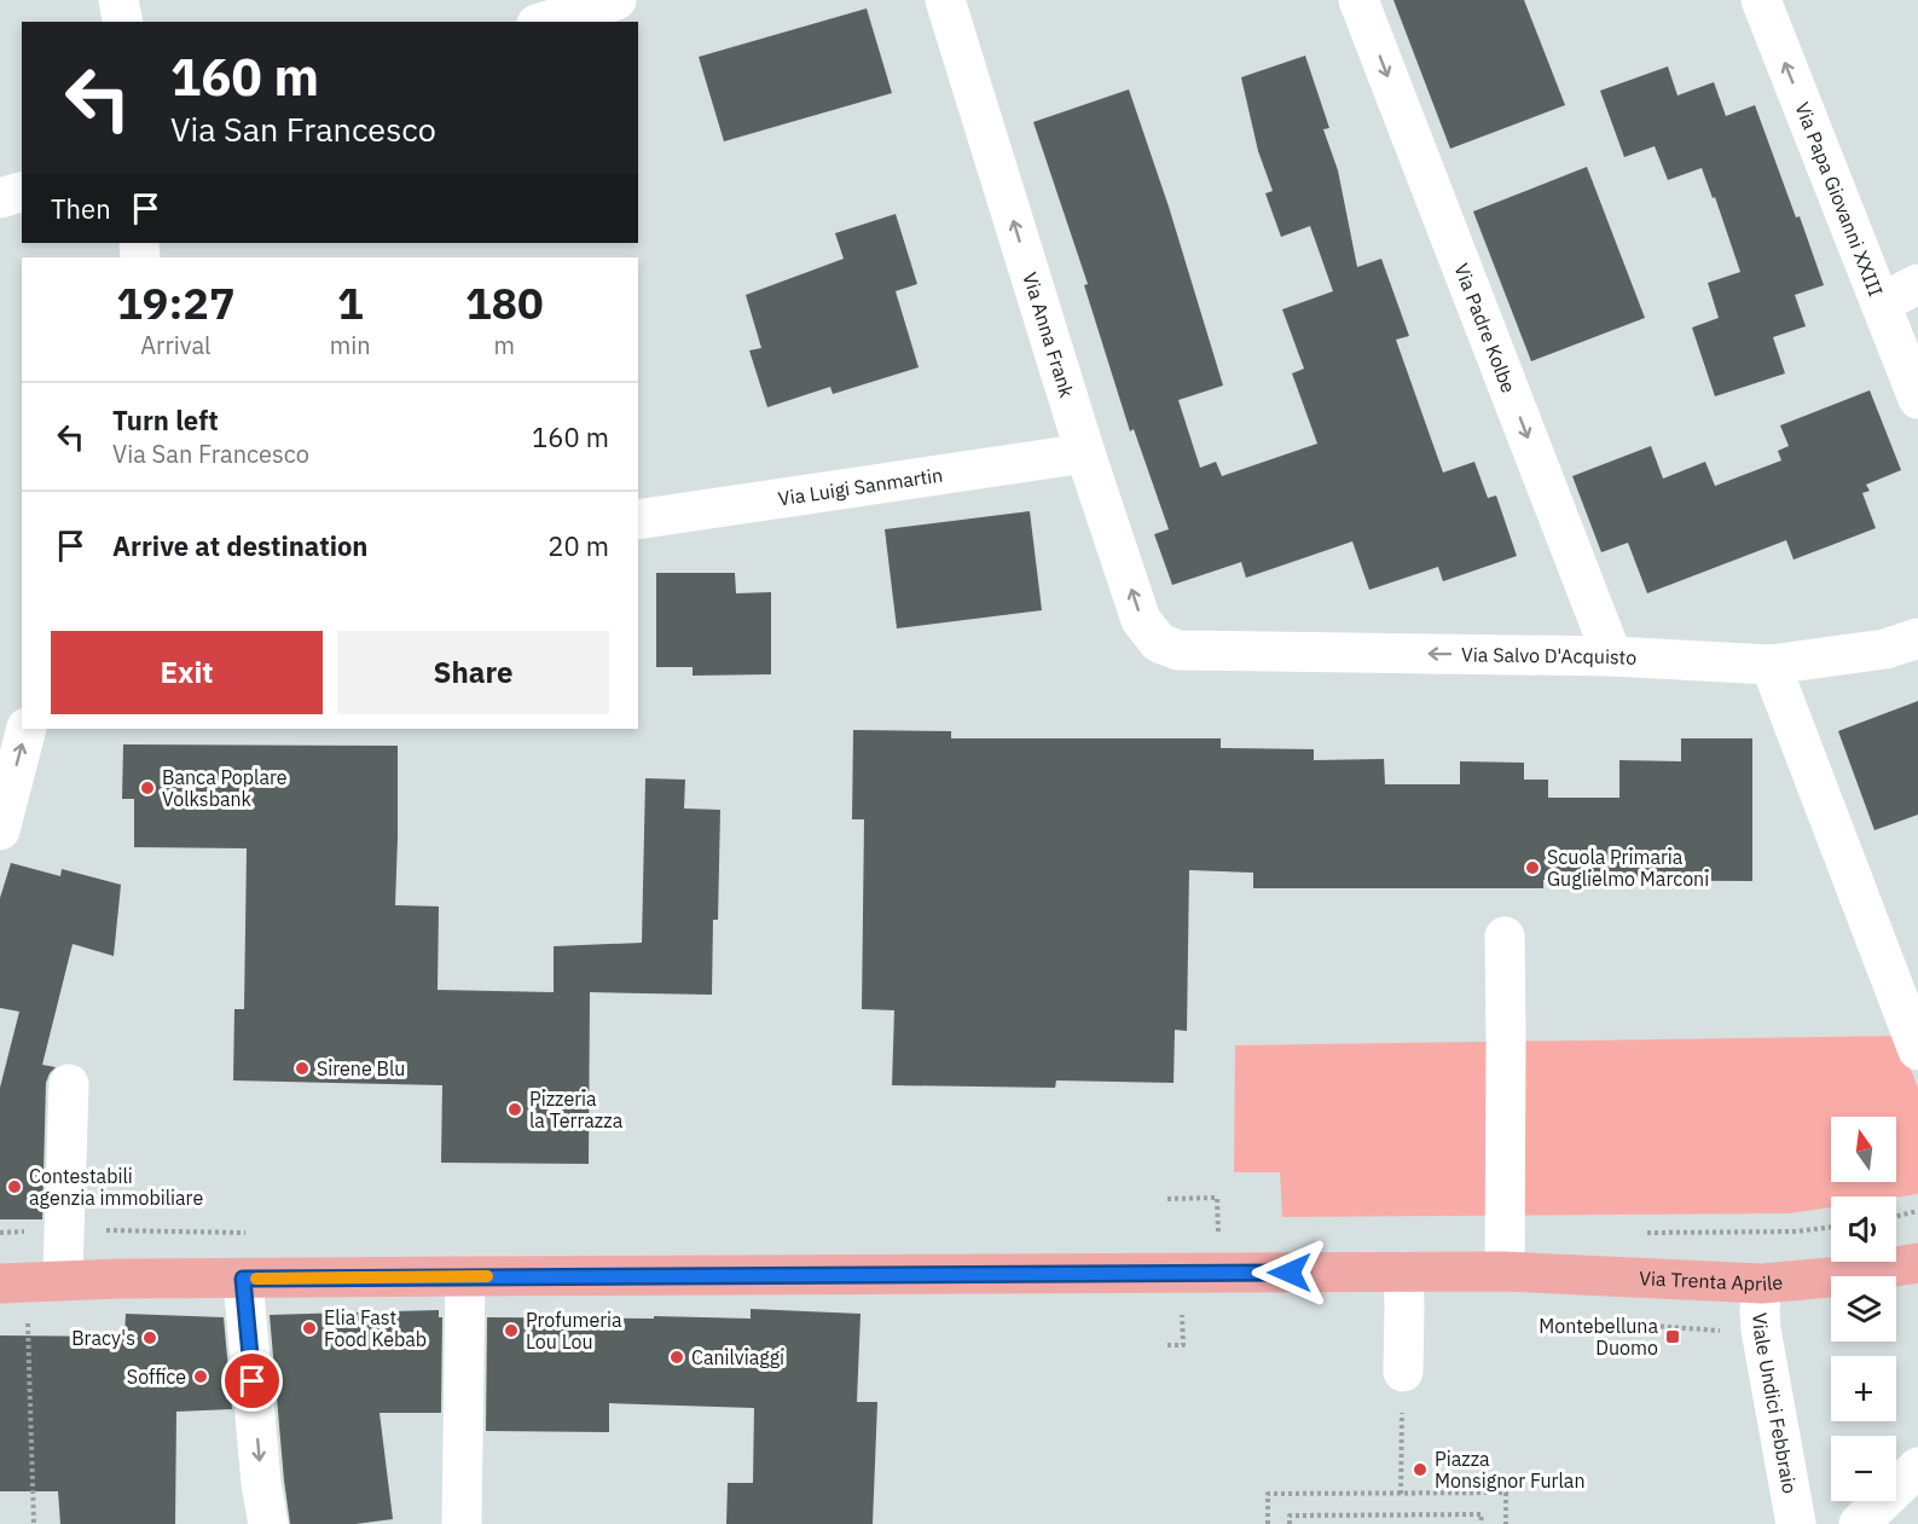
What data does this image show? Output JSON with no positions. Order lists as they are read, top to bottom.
{
  "streets": {
    "main road": ["Via Trenta Aprile"],
    "street": [
      "Via Papa Giovanni XXIII",
      "Via Padre Kolbe",
      "Via Anna Frank",
      "Via Luigi Sanmartin",
      "Via Salvo D'Acquisto",
      "Viale Undici Febbraio"
    ]
  },
  "crossings": [
    ["Via Padre Kolbe", "Via Salvo D'Acquisto"],
    ["Via Anna Frank", "Via Luigi Sanmartin"],
    ["Via Anna Frank", "Via Salvo D'Acquisto"],
    ["Via Trenta Aprile", "Viale Undici Febbraio"]
  ],
  "one_way": [
    "Via Papa Giovanni XXIII",
    "Via Padre Kolbe",
    "Via Anna Frank",
    "Via Salvo D'Acquisto"
  ],
  "places": {
    "other": [
      "Banca Poplare Volksbank",
      "Scuola Primaria Guglielmo Marconi",
      "Sirene Blu",
      "Pizzeria la Terrazza",
      "Contestabili agenzia immobiliare",
      "Elia Fast Food Kebab",
      "Profumeria Lou Lou",
      "Bracy's",
      "Canilviaggi",
      "Soffice",
      "Piazza Monsignor Furlan"
    ],
    "transit": ["Montebelluna Duomo"]
  },
  "north": "top",
  "page": {
    "turn": ["160 m", "Via San Francesco"],
    "then": "Then",
    "eta": [
      "19:27",
      "Arrival",
      "1",
      "min",
      "180",
      "m"
    ],
    "list": [
      {
        "name": "Turn left",
        "note": "Via San Francesco",
        "value": "160 m"
      },
      {
        "name": "Arrive at destination",
        "value": "20 m"
      }
    ],
    "buttons": ["Exit", "Share"],
    "map_buttons": ["+", "−"]
  }
}
